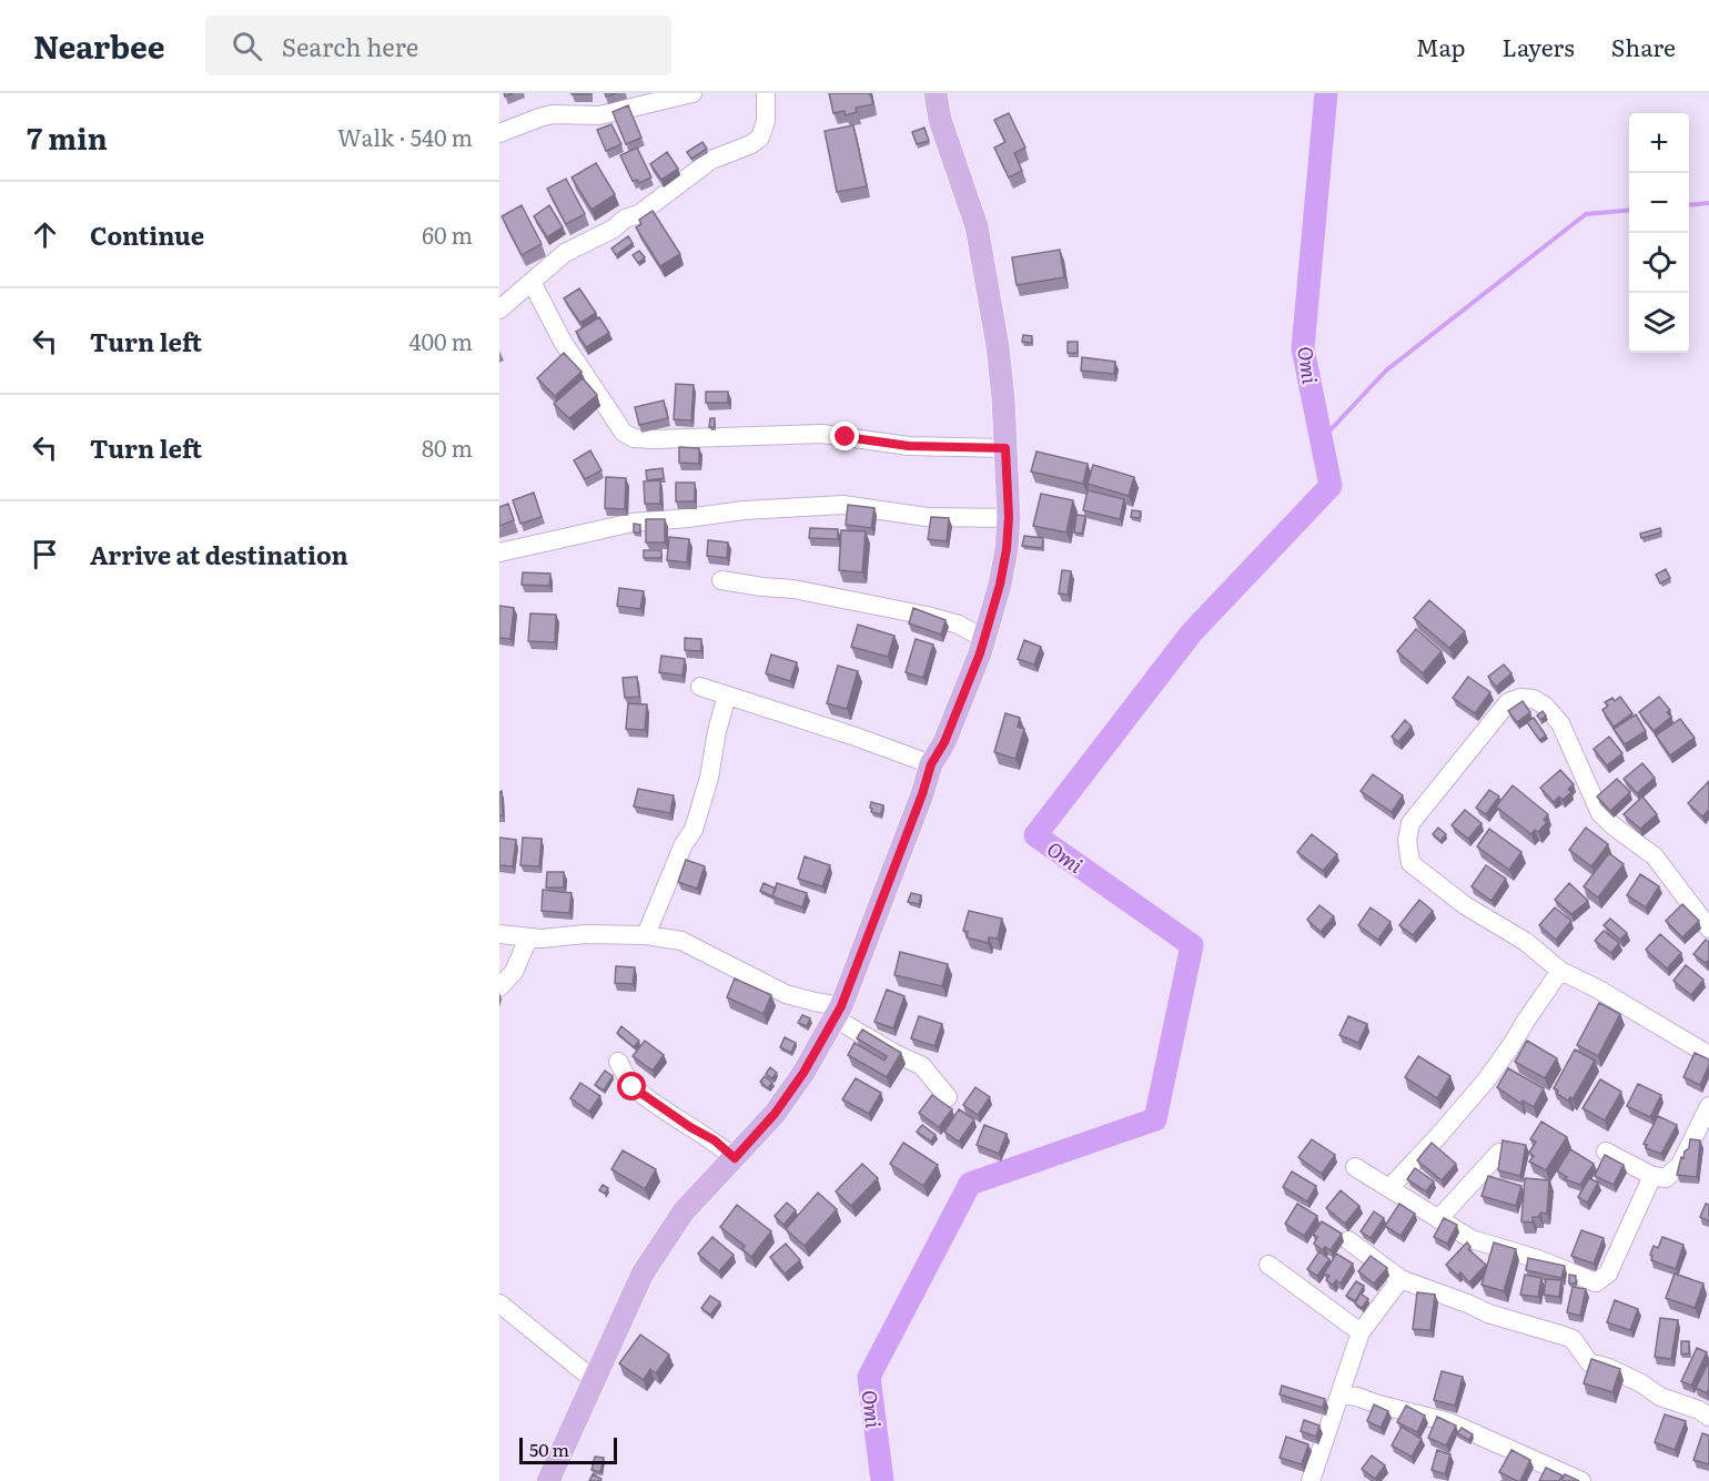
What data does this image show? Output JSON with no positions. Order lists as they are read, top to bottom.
{
  "water": ["Omi"],
  "scale_bar": "50 m",
  "page": {
    "header": "Nearbee",
    "search": "Search here",
    "nav": ["Map", "Layers", "Share"],
    "heading": ["7 min", "Walk · 540 m"],
    "map_buttons": ["+", "−"],
    "list": [
      ["Continue", "60 m"],
      ["Turn left", "400 m"],
      ["Turn left", "80 m"],
      "Arrive at destination"
    ],
    "scale": "50 m"
  }
}
